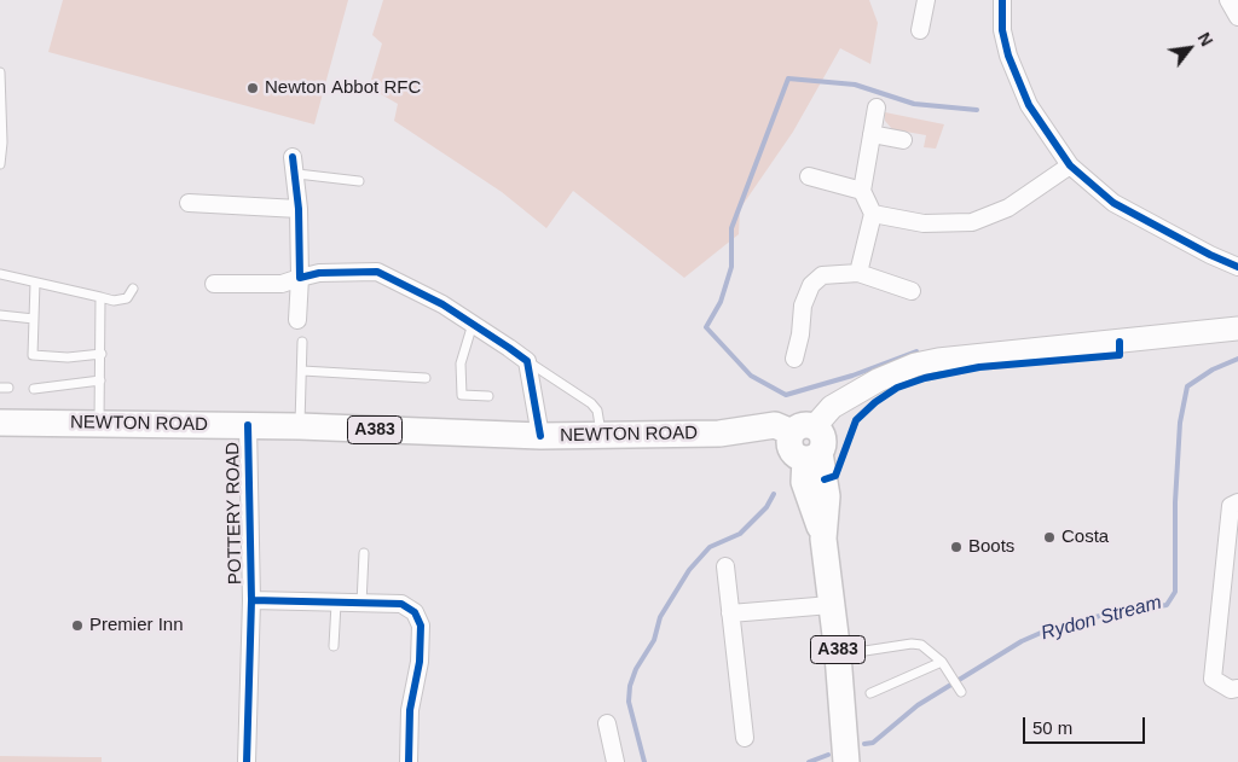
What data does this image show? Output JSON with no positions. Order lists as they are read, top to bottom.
{
  "streets": {
    "main road": ["NEWTON ROAD", "A383"],
    "street": ["POTTERY ROAD"]
  },
  "crossings": [
    ["NEWTON ROAD", "A383"],
    ["NEWTON ROAD", "POTTERY ROAD"]
  ],
  "water": ["Rydon Stream"],
  "places": [
    "Newton Abbot RFC",
    "Costa",
    "Boots",
    "Premier Inn"
  ],
  "scale_bar": "50 m",
  "north": "top right"
}
